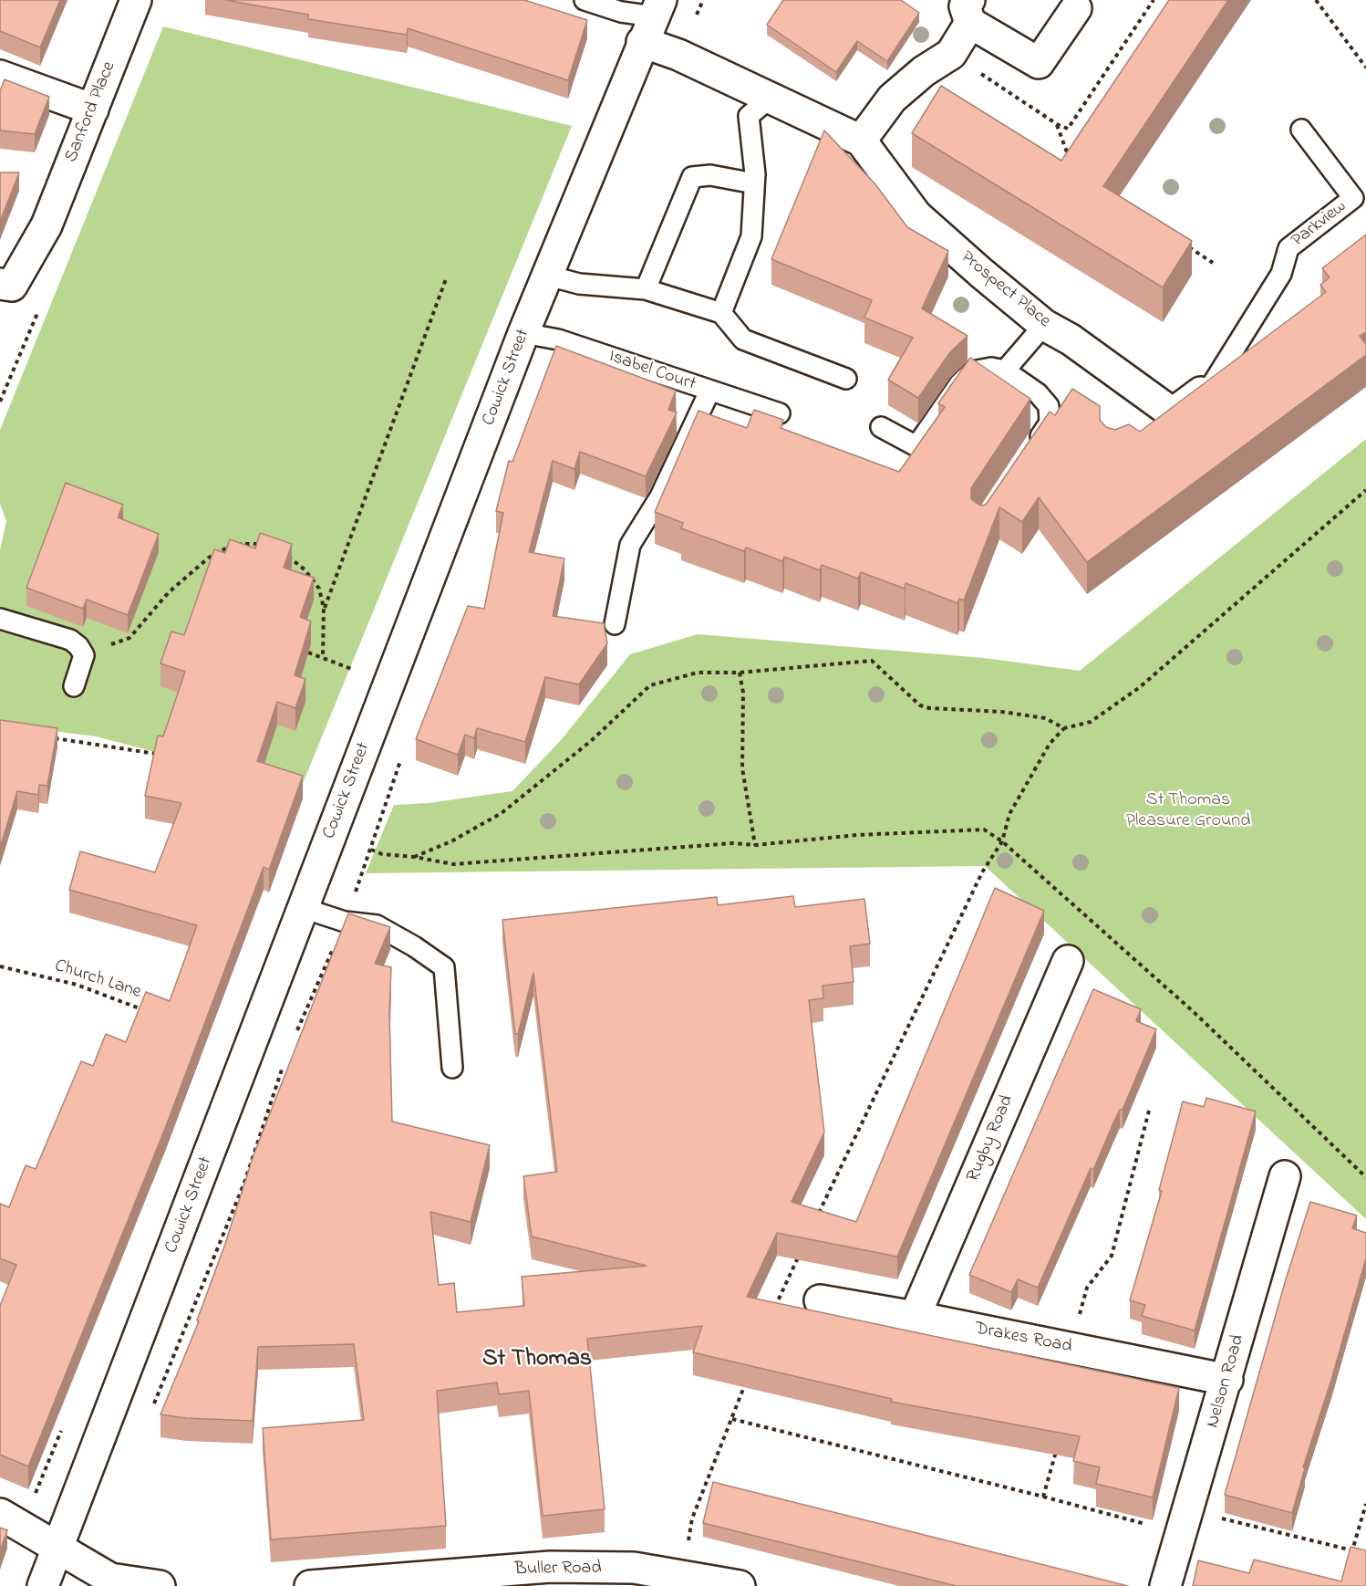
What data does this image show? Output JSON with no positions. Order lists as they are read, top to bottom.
{
  "streets": {
    "street": [
      "Sanford Place",
      "Prospect Place",
      "Cowick Street",
      "Rugby Road",
      "Drakes Road",
      "Nelson Road",
      "Buller Road"
    ],
    "lane": ["Parkview", "Isabel Court"],
    "path": ["Church Lane"]
  },
  "crossings": [
    ["Parkview", "Prospect Place"],
    ["Prospect Place", "Cowick Street"],
    ["Isabel Court", "Cowick Street"],
    ["Rugby Road", "Drakes Road"],
    ["Drakes Road", "Nelson Road"]
  ],
  "districts": ["St Thomas"],
  "parks": ["St Thomas Pleasure Ground"]
}
